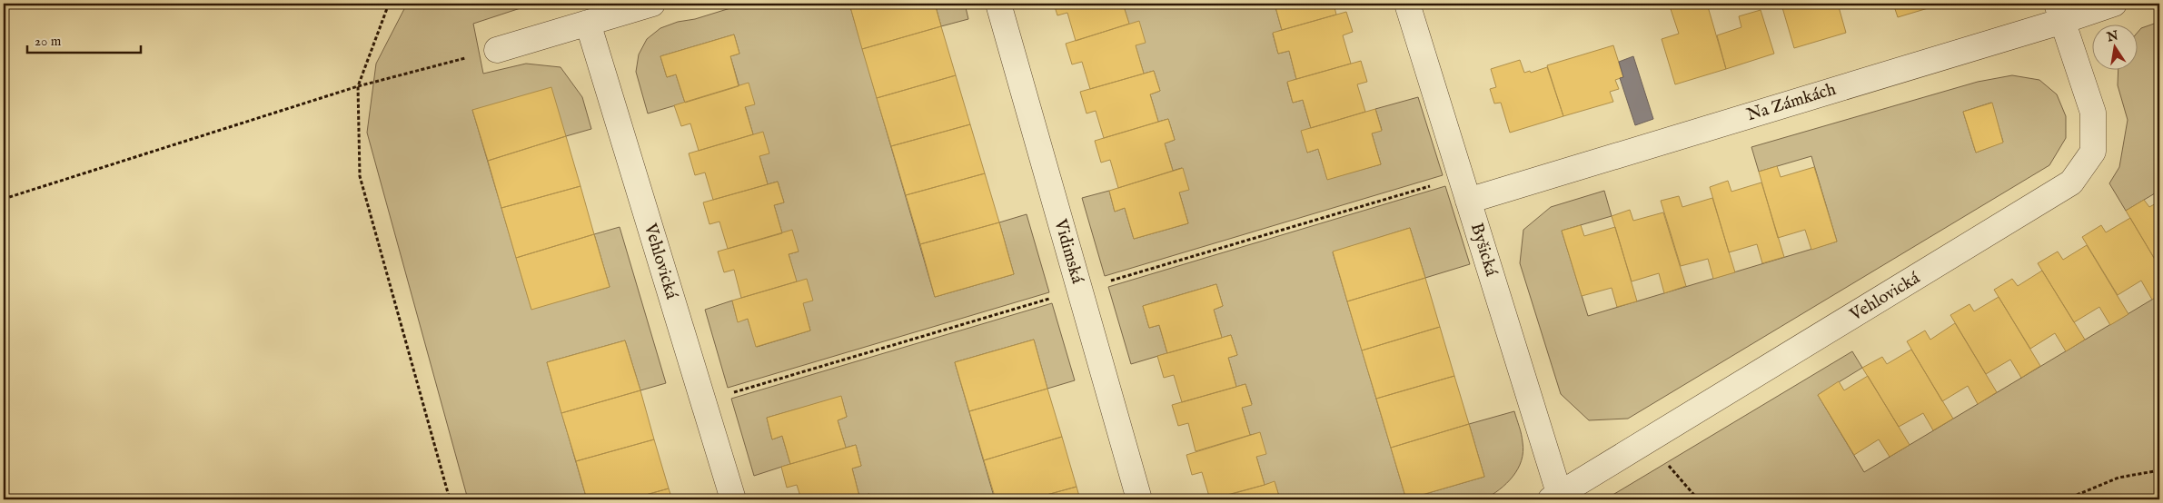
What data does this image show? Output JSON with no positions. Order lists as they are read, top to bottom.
{
  "streets": {
    "street": [
      "Na Zámkách",
      "Byšická",
      "Vidimská",
      "Vehlovická"
    ]
  },
  "crossings": [
    ["Na Zámkách", "Byšická"],
    ["Na Zámkách", "Vehlovická"],
    ["Byšická", "Vehlovická"]
  ],
  "scale_bar": "20 m",
  "north": "top"
}
